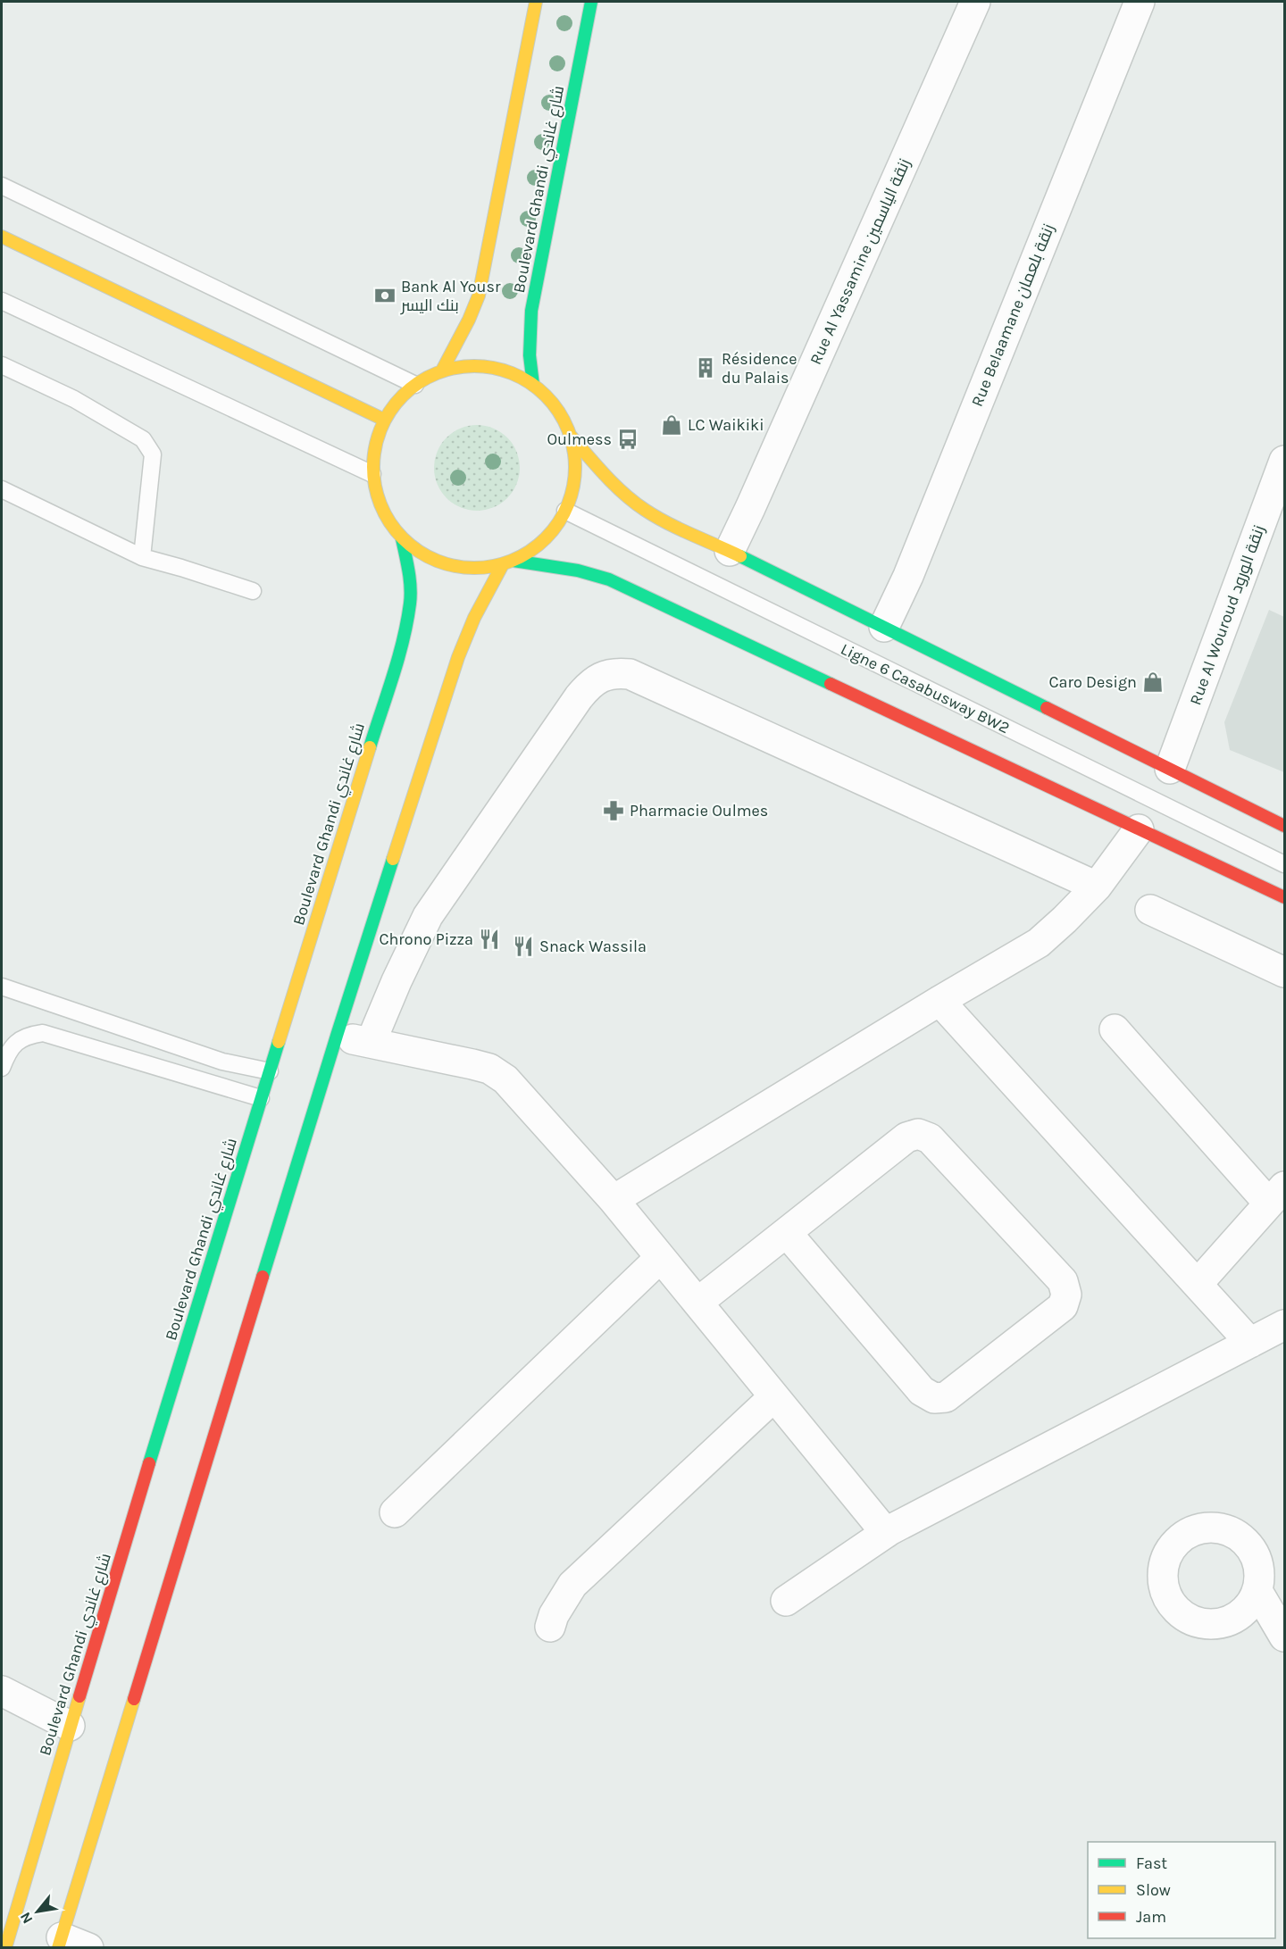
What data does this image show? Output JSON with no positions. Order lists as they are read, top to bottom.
{
  "streets": {
    "main road": ["Boulevard Ghandi شارع غاندي"],
    "street": ["Rue Al Yassamine زنقة الياسمين", "Rue Belaamane زنقة بلعمان", "Rue Al Wouroud زنقة الورود"],
    "lane": ["Ligne 6 Casabusway BW2"]
  },
  "places": {
    "bank": ["Bank Al Yousr بنك اليسر"],
    "building": ["Résidence du Palais"],
    "shop": ["LC Waikiki", "Caro Design"],
    "bus stop": ["Oulmess"],
    "pharmacy": ["Pharmacie Oulmes"],
    "restaurant": ["Chrono Pizza", "Snack Wassila"]
  },
  "legend": ["Fast", "Slow", "Jam"],
  "north": "bottom left"
}
